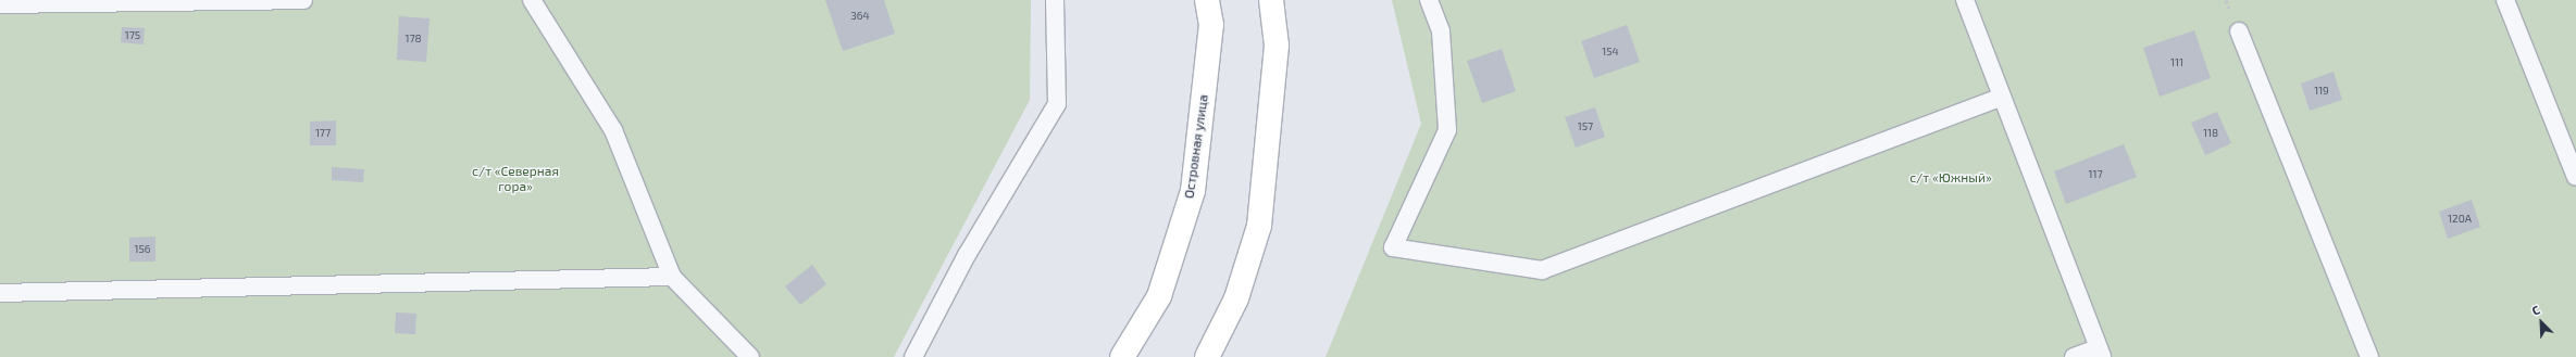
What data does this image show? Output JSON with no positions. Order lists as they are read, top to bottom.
{
  "streets": {
    "main road": ["Островная улица"]
  },
  "parks": ["с/т «Северная гора»", "с/т «Южный»"],
  "house_numbers": [
    "364",
    "175",
    "178",
    "154",
    "111",
    "119",
    "157",
    "177",
    "118",
    "117",
    "120А",
    "156"
  ],
  "north": "top left"
}
